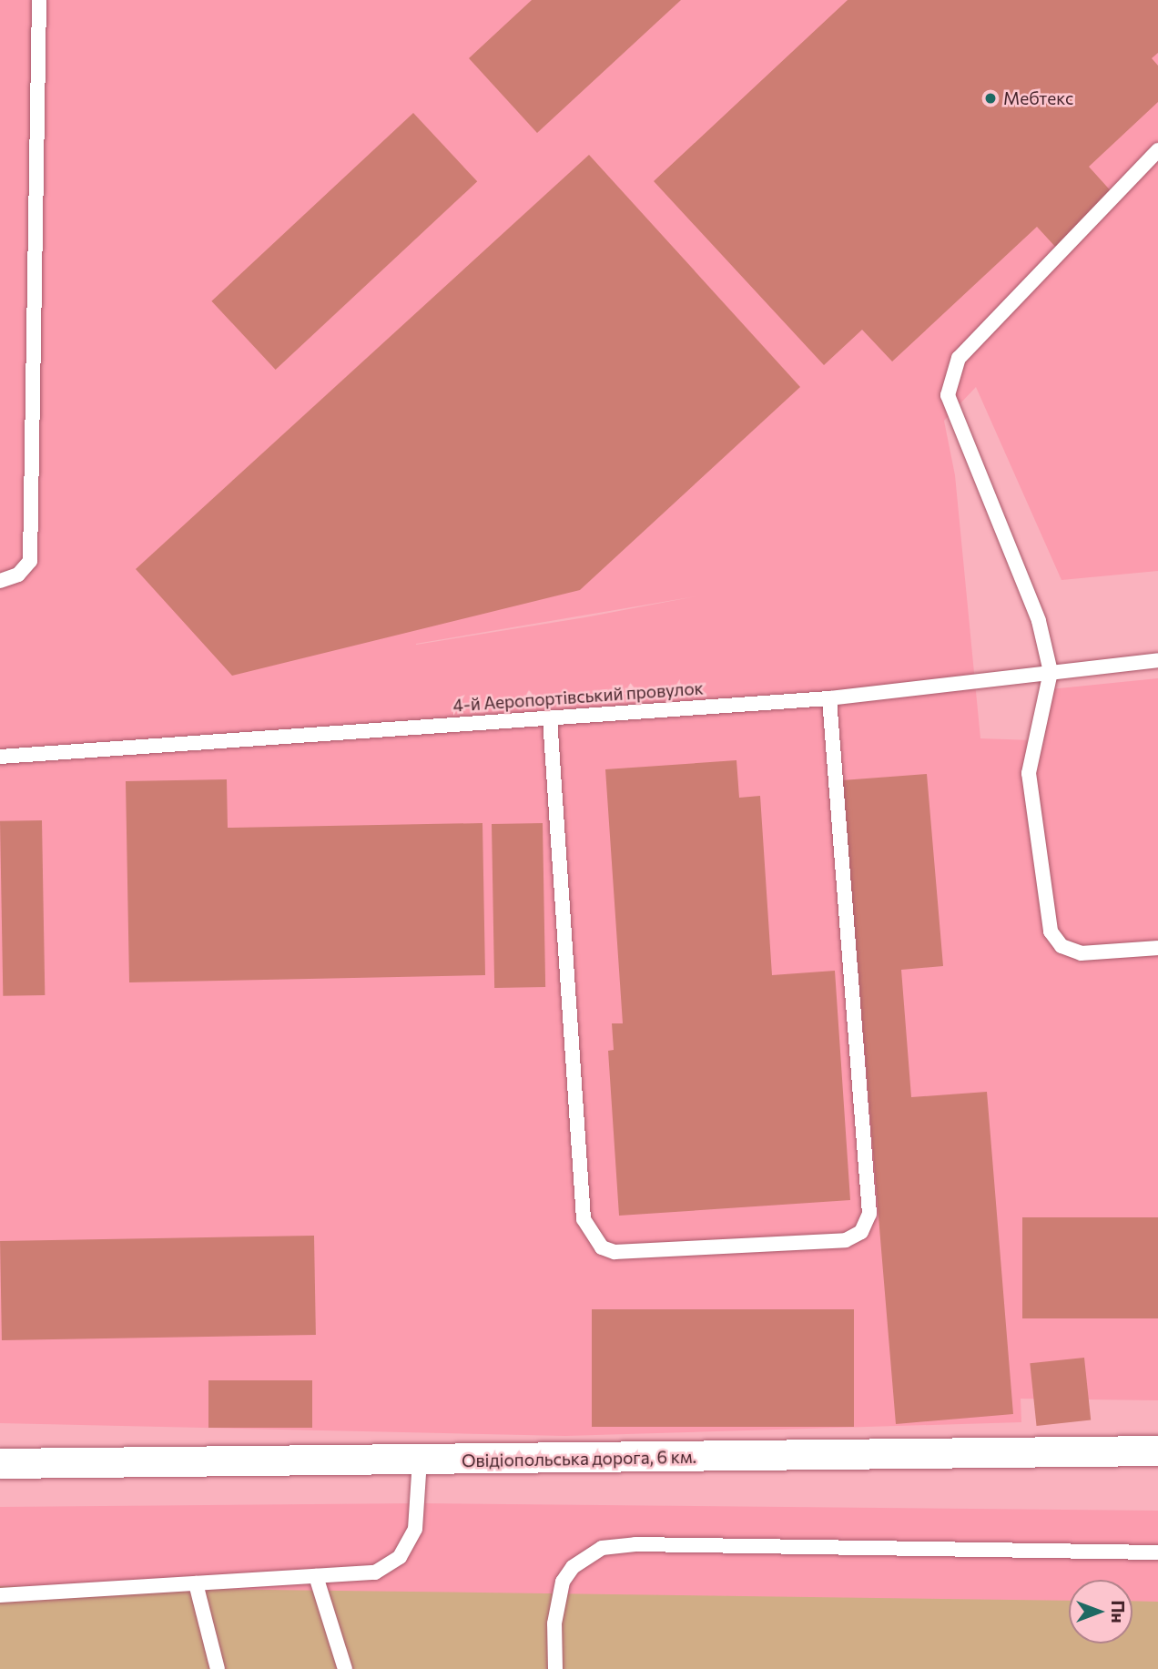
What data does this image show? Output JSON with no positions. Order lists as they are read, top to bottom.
{
  "streets": {
    "street": ["Овідіопольська дорога, 6 км."],
    "lane": ["4-й Аеропортівський провулок"]
  },
  "places": ["Мебтекс"],
  "north": "right"
}
